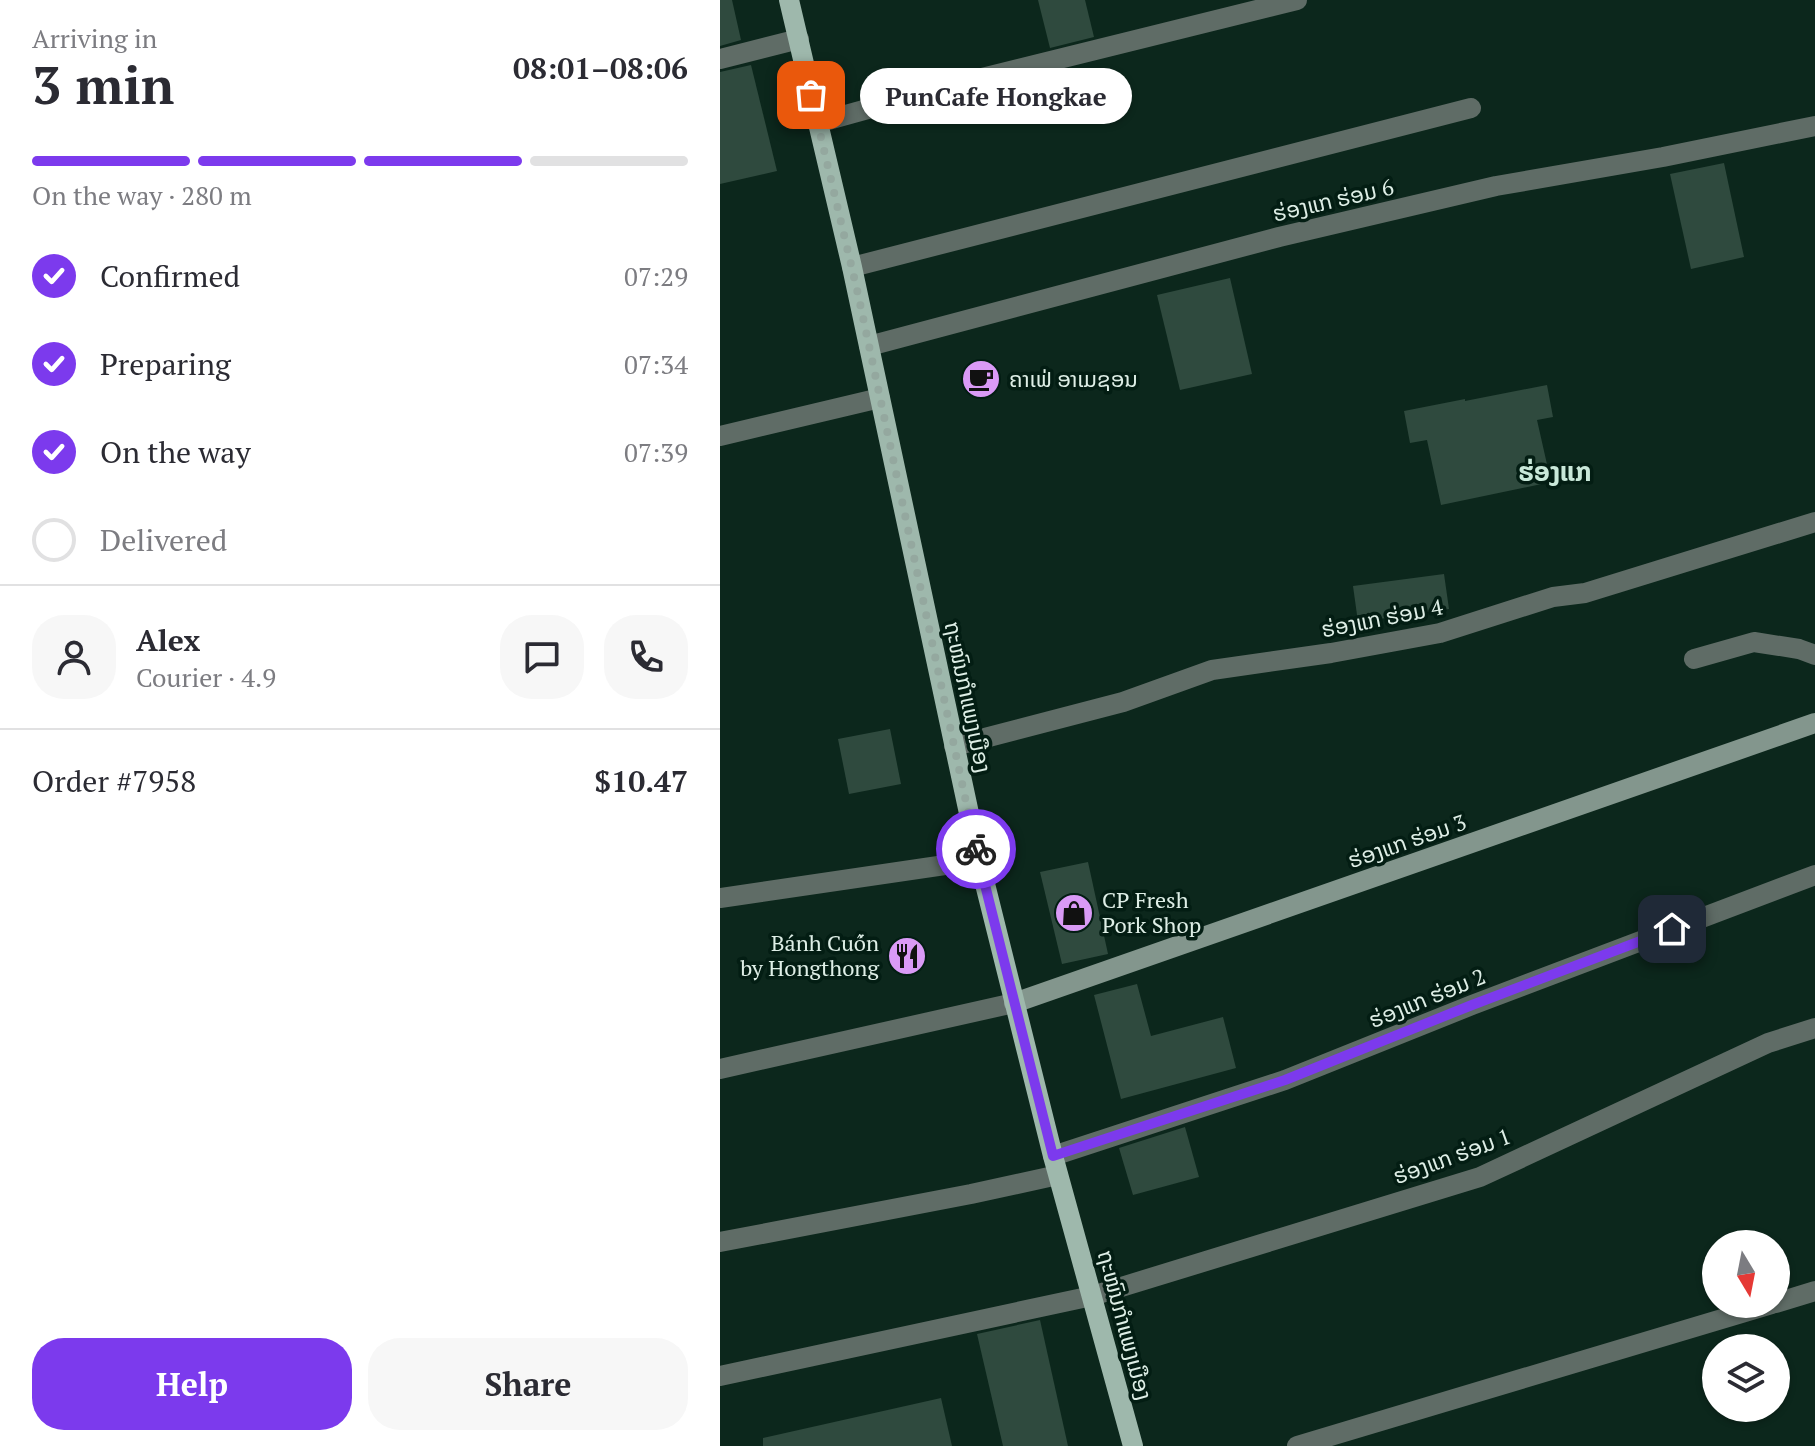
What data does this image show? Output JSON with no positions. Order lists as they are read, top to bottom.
{
  "streets": {
    "main road": ["ຖະໜົນກຳແພງເມືອງ"],
    "street": [
      "ຮ່ອງແກ ຮ່ອມ 6",
      "ຮ່ອງແກ ຮ່ອມ 4",
      "ຮ່ອງແກ ຮ່ອມ 3",
      "ຮ່ອງແກ ຮ່ອມ 2",
      "ຮ່ອງແກ ຮ່ອມ 1"
    ]
  },
  "crossings": [
    ["ຮ່ອງແກ ຮ່ອມ 6", "ຖະໜົນກຳແພງເມືອງ"],
    ["ຮ່ອງແກ ຮ່ອມ 4", "ຖະໜົນກຳແພງເມືອງ"],
    ["ຖະໜົນກຳແພງເມືອງ", "ຮ່ອງແກ ຮ່ອມ 3"],
    ["ຖະໜົນກຳແພງເມືອງ", "ຮ່ອງແກ ຮ່ອມ 2"],
    ["ຖະໜົນກຳແພງເມືອງ", "ຮ່ອງແກ ຮ່ອມ 1"]
  ],
  "districts": ["ຮ່ອງແກ"],
  "places": {
    "other": ["PunCafe Hongkae"],
    "cafe": ["ຄາເຟ່ ອາເມຊອນ"],
    "shop": ["CP Fresh Pork Shop"],
    "restaurant": ["Bánh Cuốn by Hongthong"]
  },
  "north": "bottom",
  "page": {
    "heading": ["3 min", "Arriving in", "08:01–08:06"],
    "panel": [
      "Alex",
      "Courier · 4.9",
      "Order #7958",
      "$10.47"
    ],
    "bubble": "PunCafe Hongkae",
    "bar": "On the way · 280 m",
    "list": [
      ["Confirmed", "07:29"],
      ["Preparing", "07:34"],
      ["On the way", "07:39"],
      "Delivered"
    ],
    "buttons": ["Help", "Share"]
  }
}
